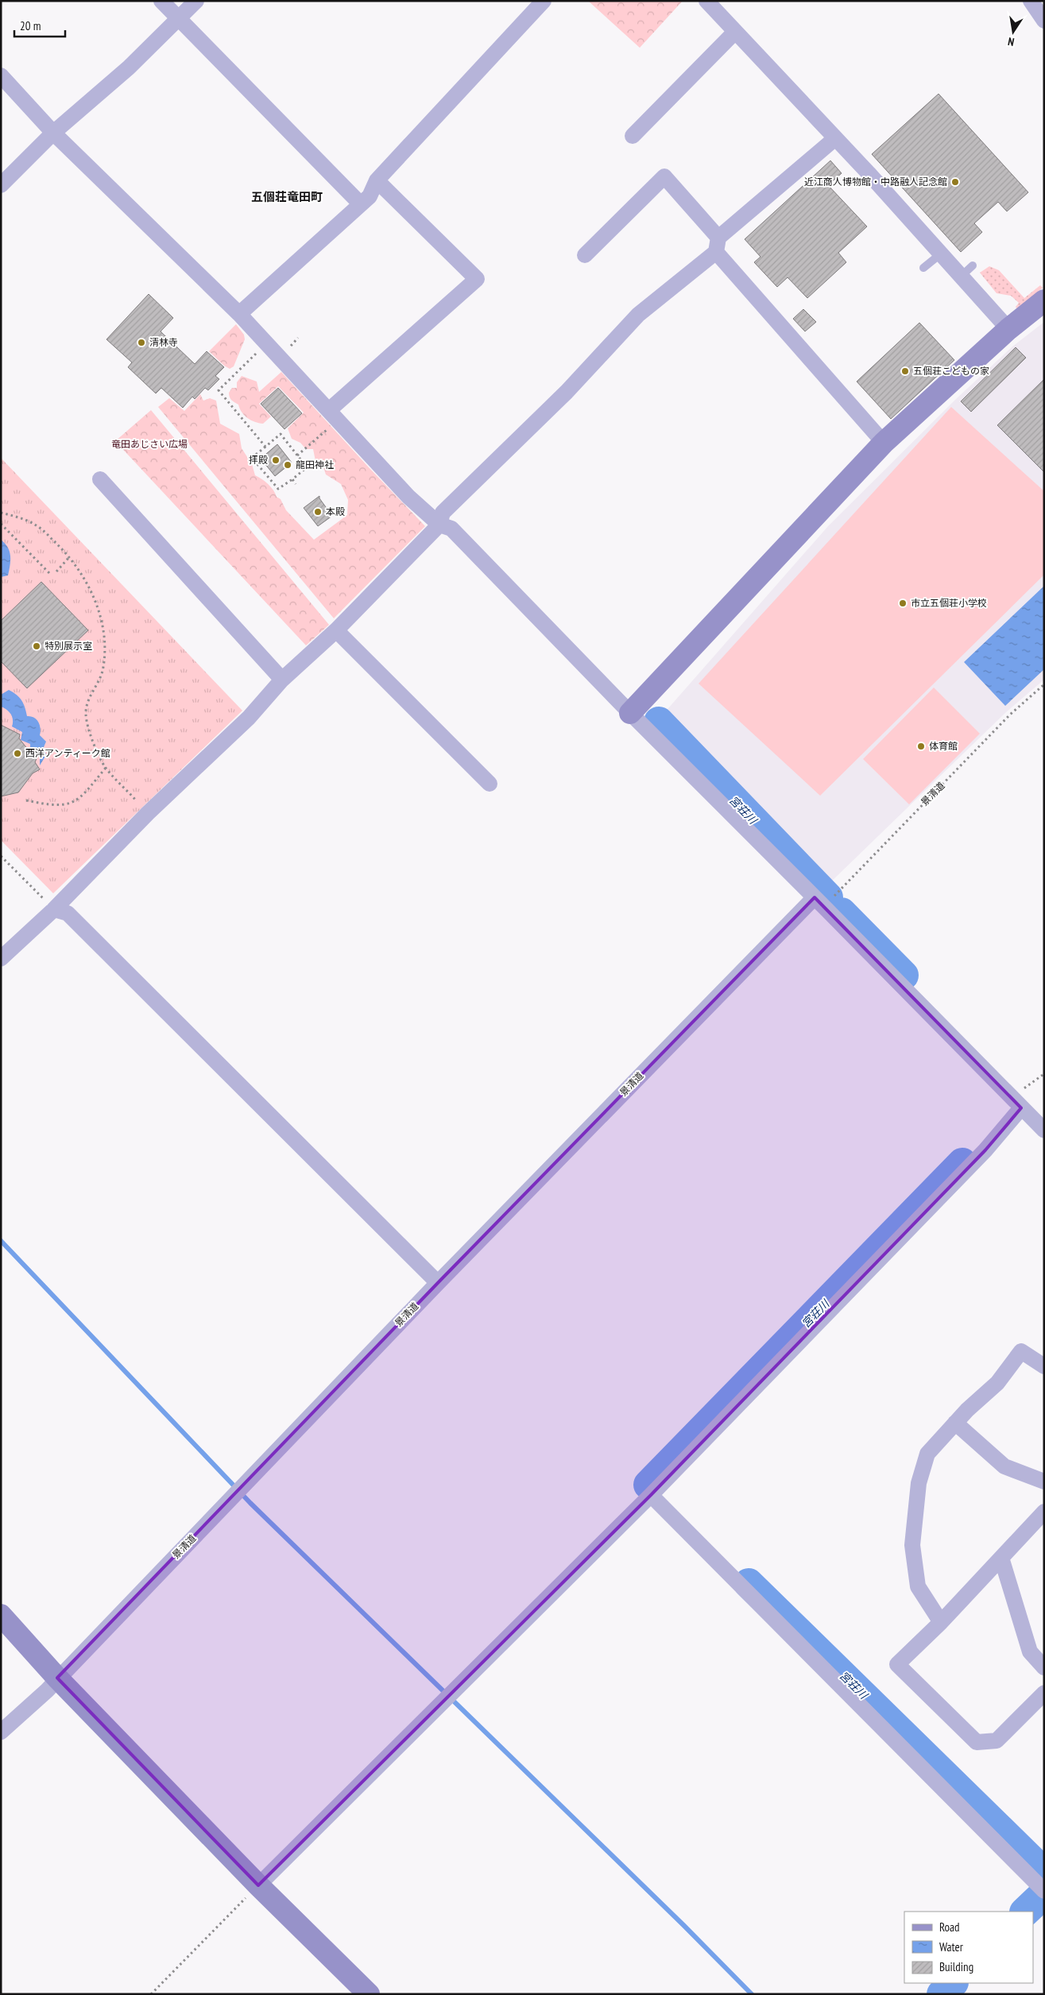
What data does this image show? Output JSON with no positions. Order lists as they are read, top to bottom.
{
  "streets": {
    "street": ["景清道"]
  },
  "districts": ["五個荘竜田町"],
  "water": ["宮荘川"],
  "parks": ["竜田あじさい広場"],
  "places": [
    "近江商人博物館・中路融人記念館",
    "清林寺",
    "五個荘こどもの家",
    "拝殿",
    "龍田神社",
    "本殿",
    "市立五個荘小学校",
    "特別展示室",
    "体育館",
    "西洋アンティーク館"
  ],
  "legend": ["Road", "Water", "Building"],
  "scale_bar": "20 m",
  "north": "bottom"
}
